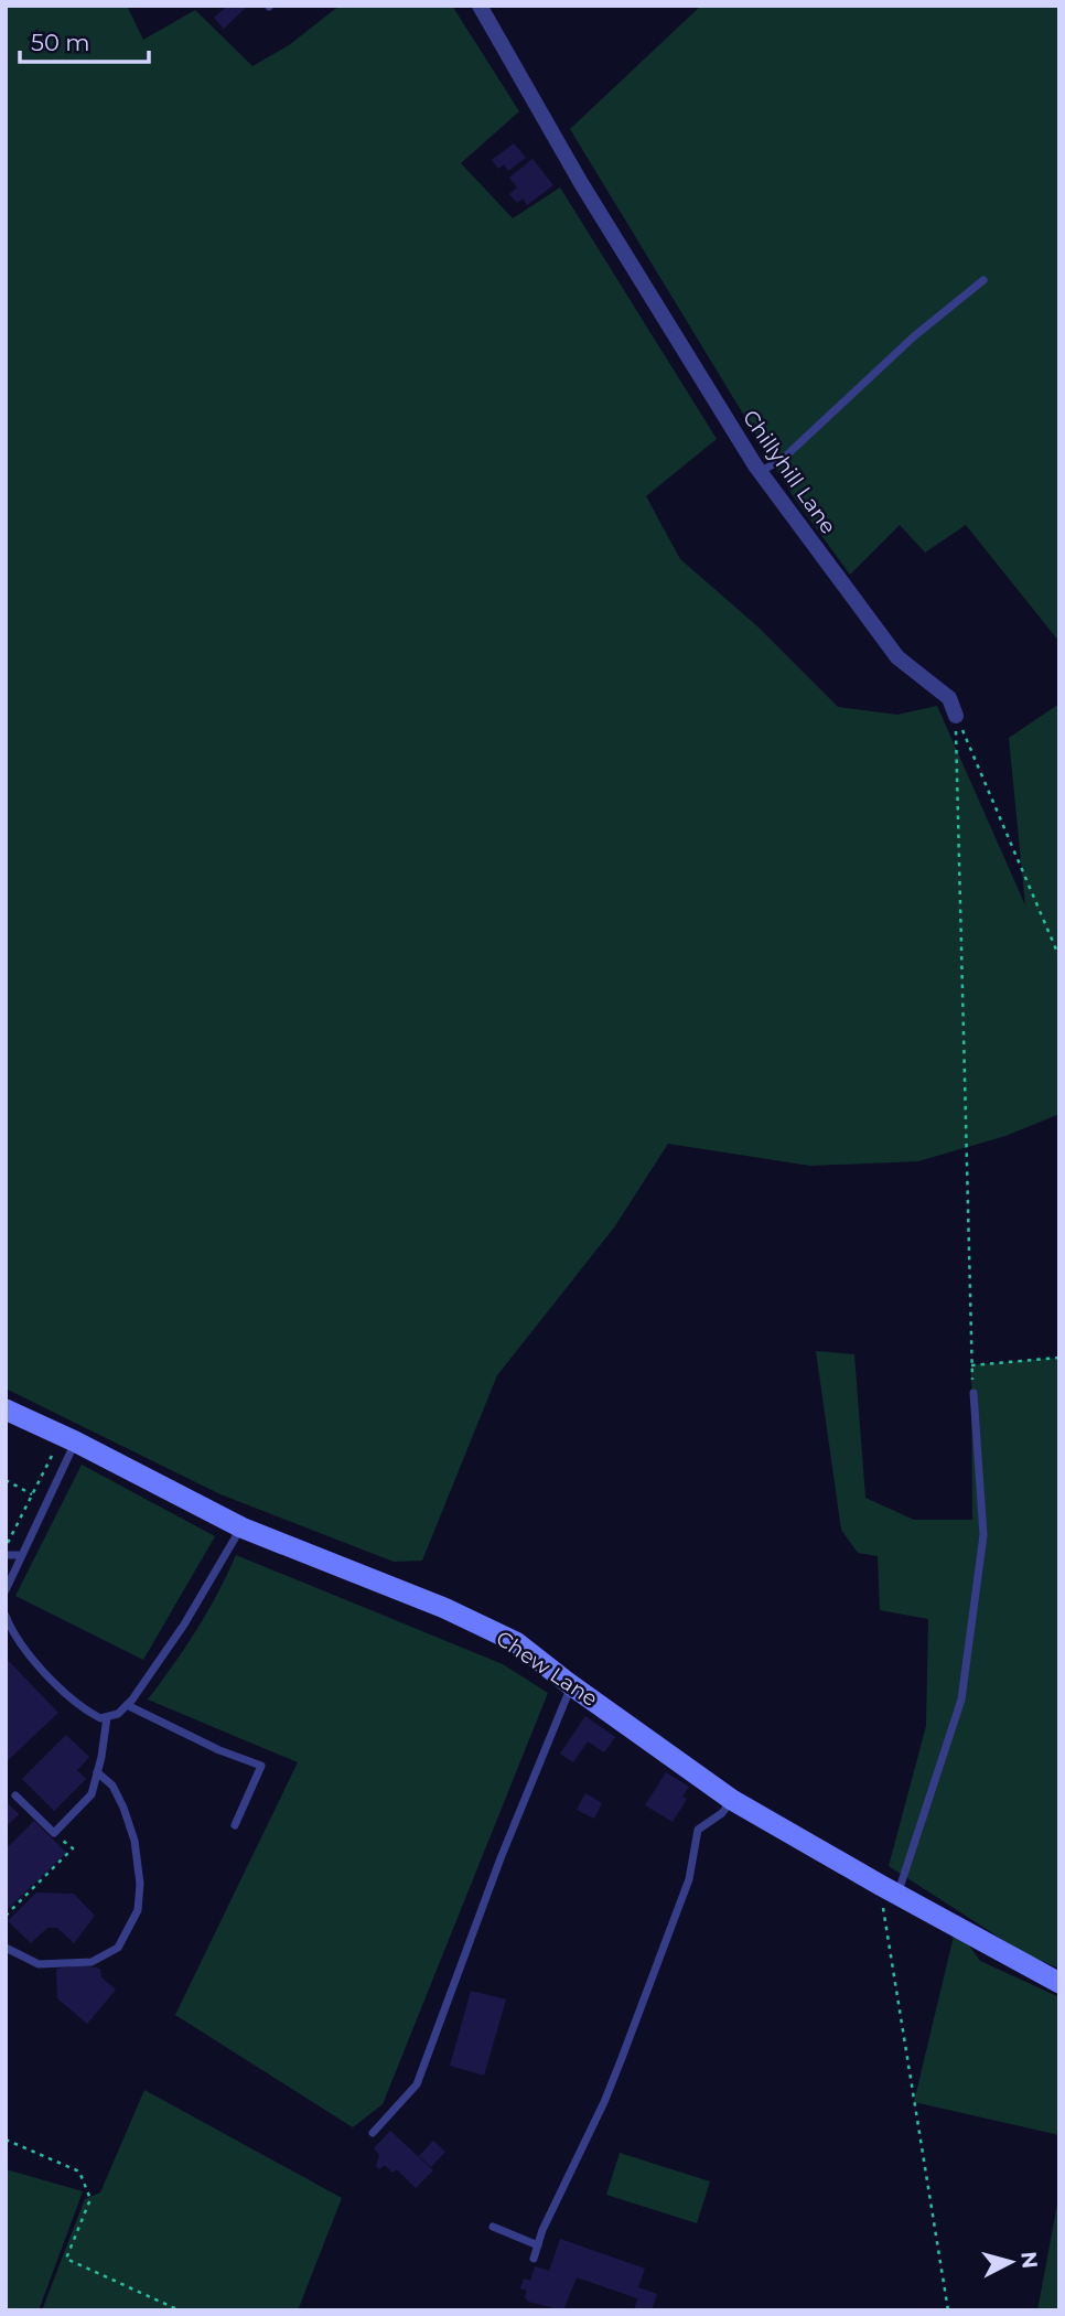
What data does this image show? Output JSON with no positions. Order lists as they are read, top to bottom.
{
  "streets": {
    "main road": ["Chew Lane"],
    "street": ["Chillyhill Lane"]
  },
  "scale_bar": "50 m",
  "north": "right"
}
